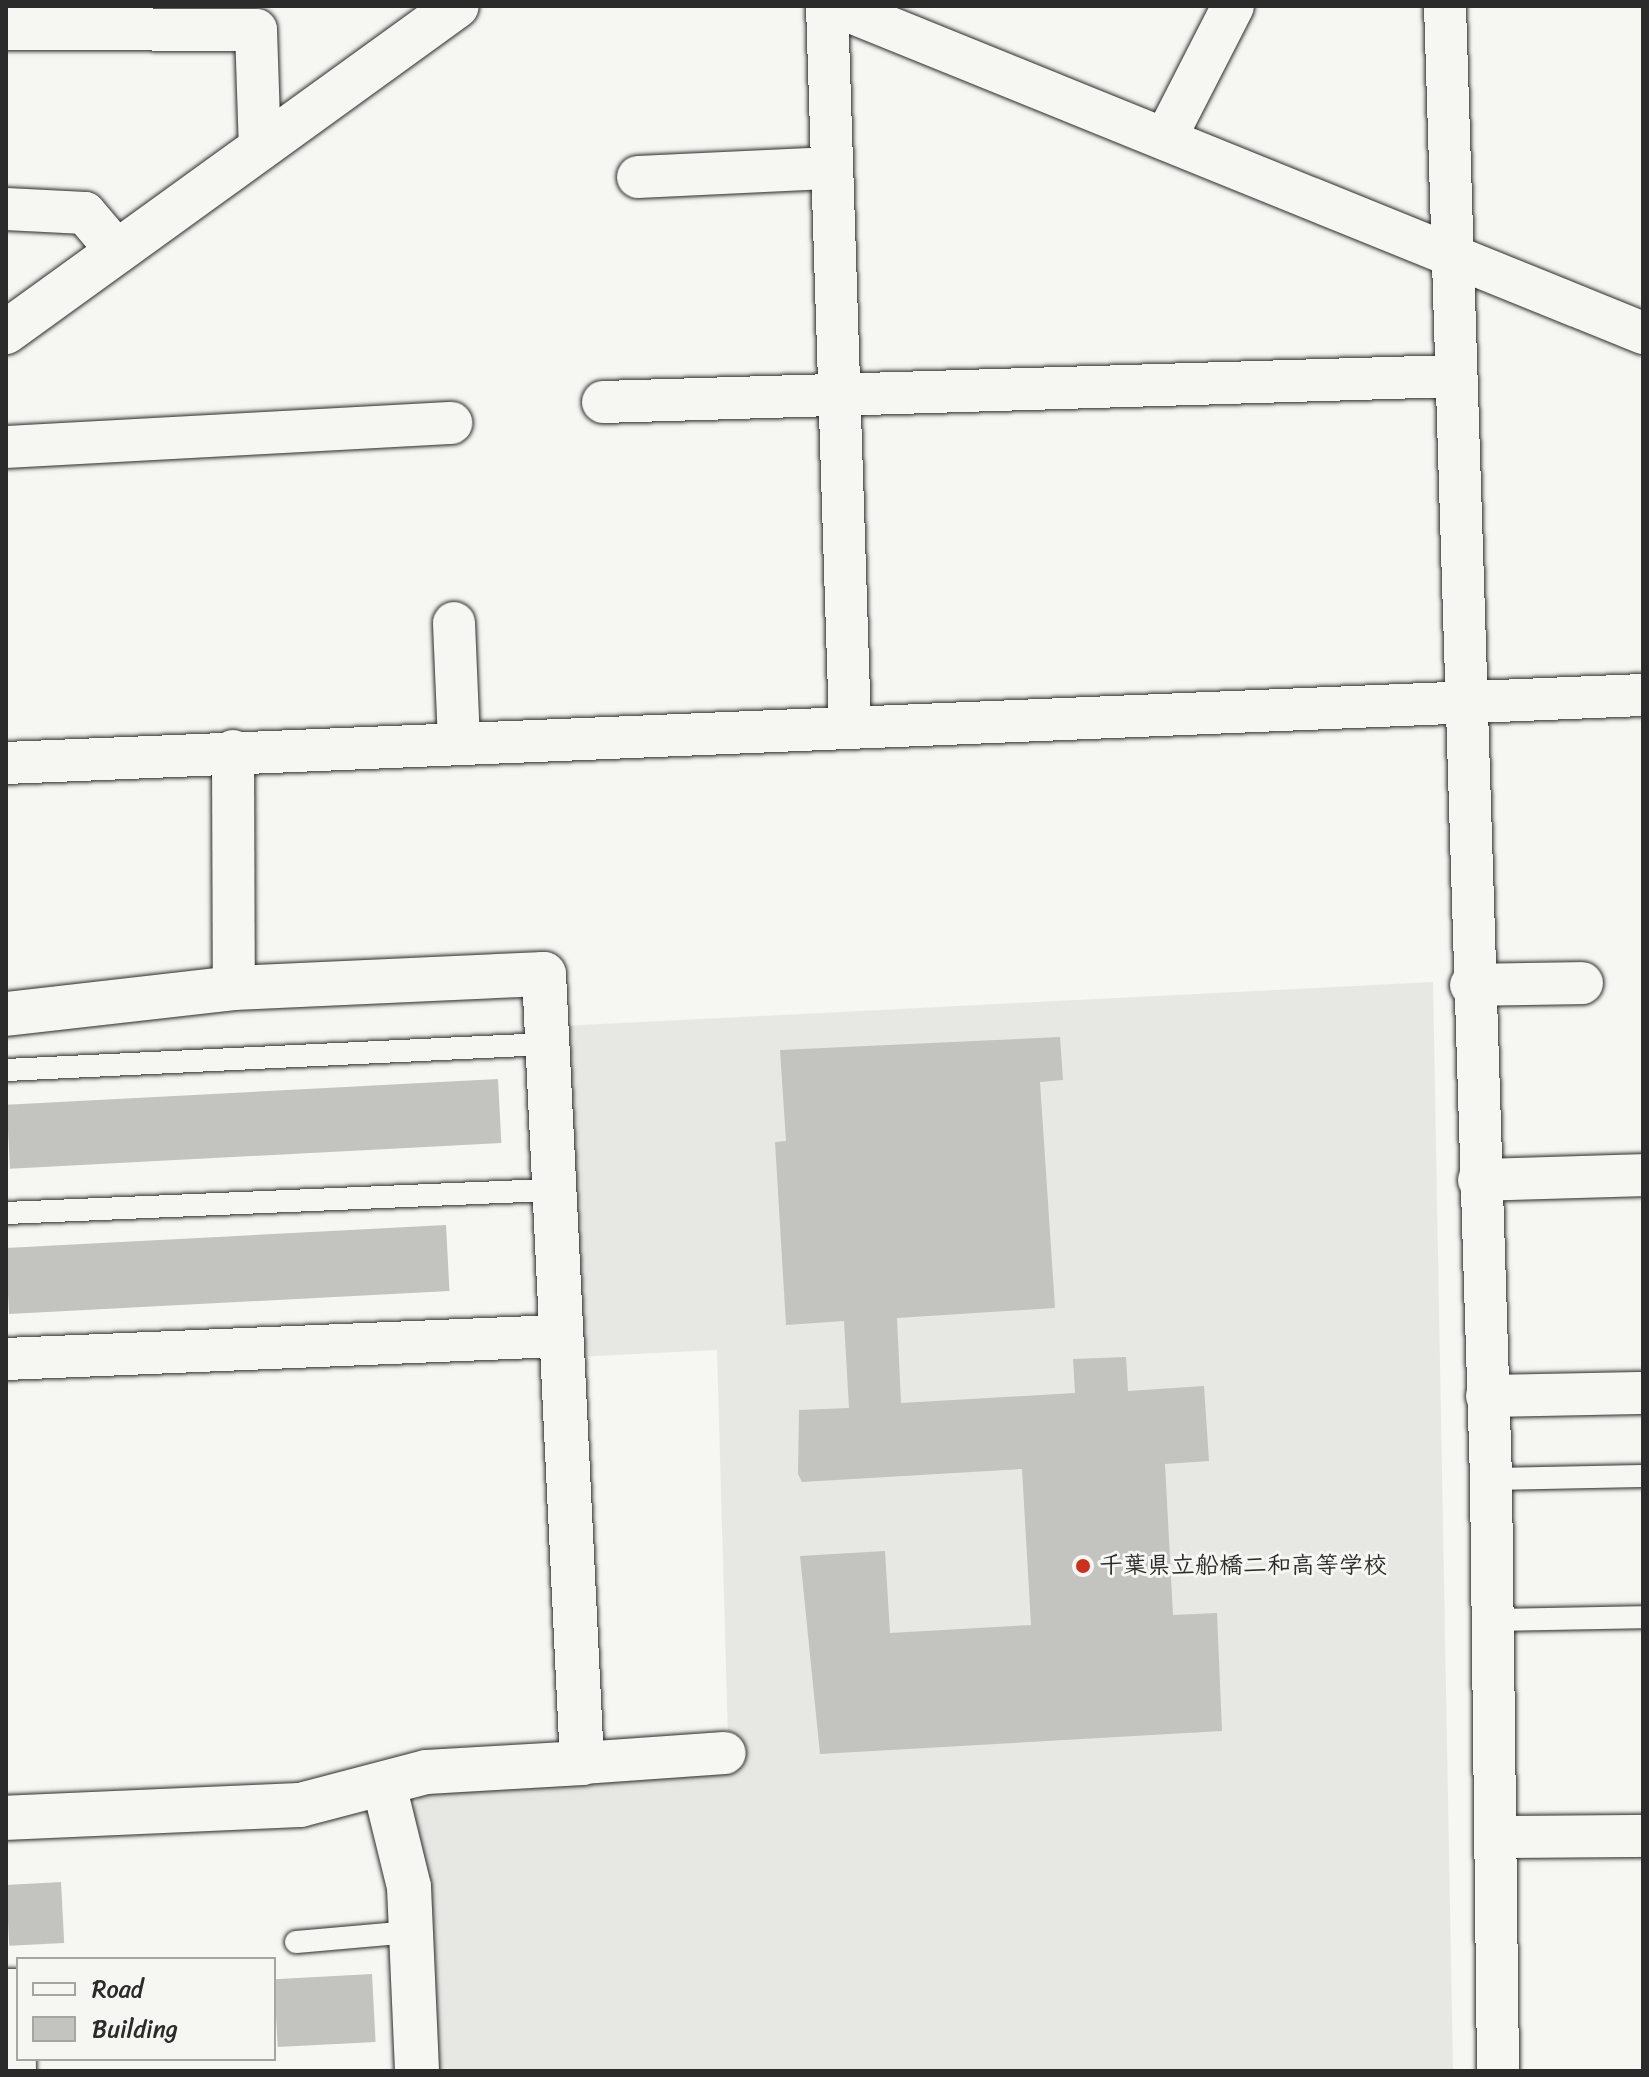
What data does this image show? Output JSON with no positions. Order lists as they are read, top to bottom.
{
  "places": ["千葉県立船橋二和高等学校"],
  "legend": ["Road", "Building"]
}
